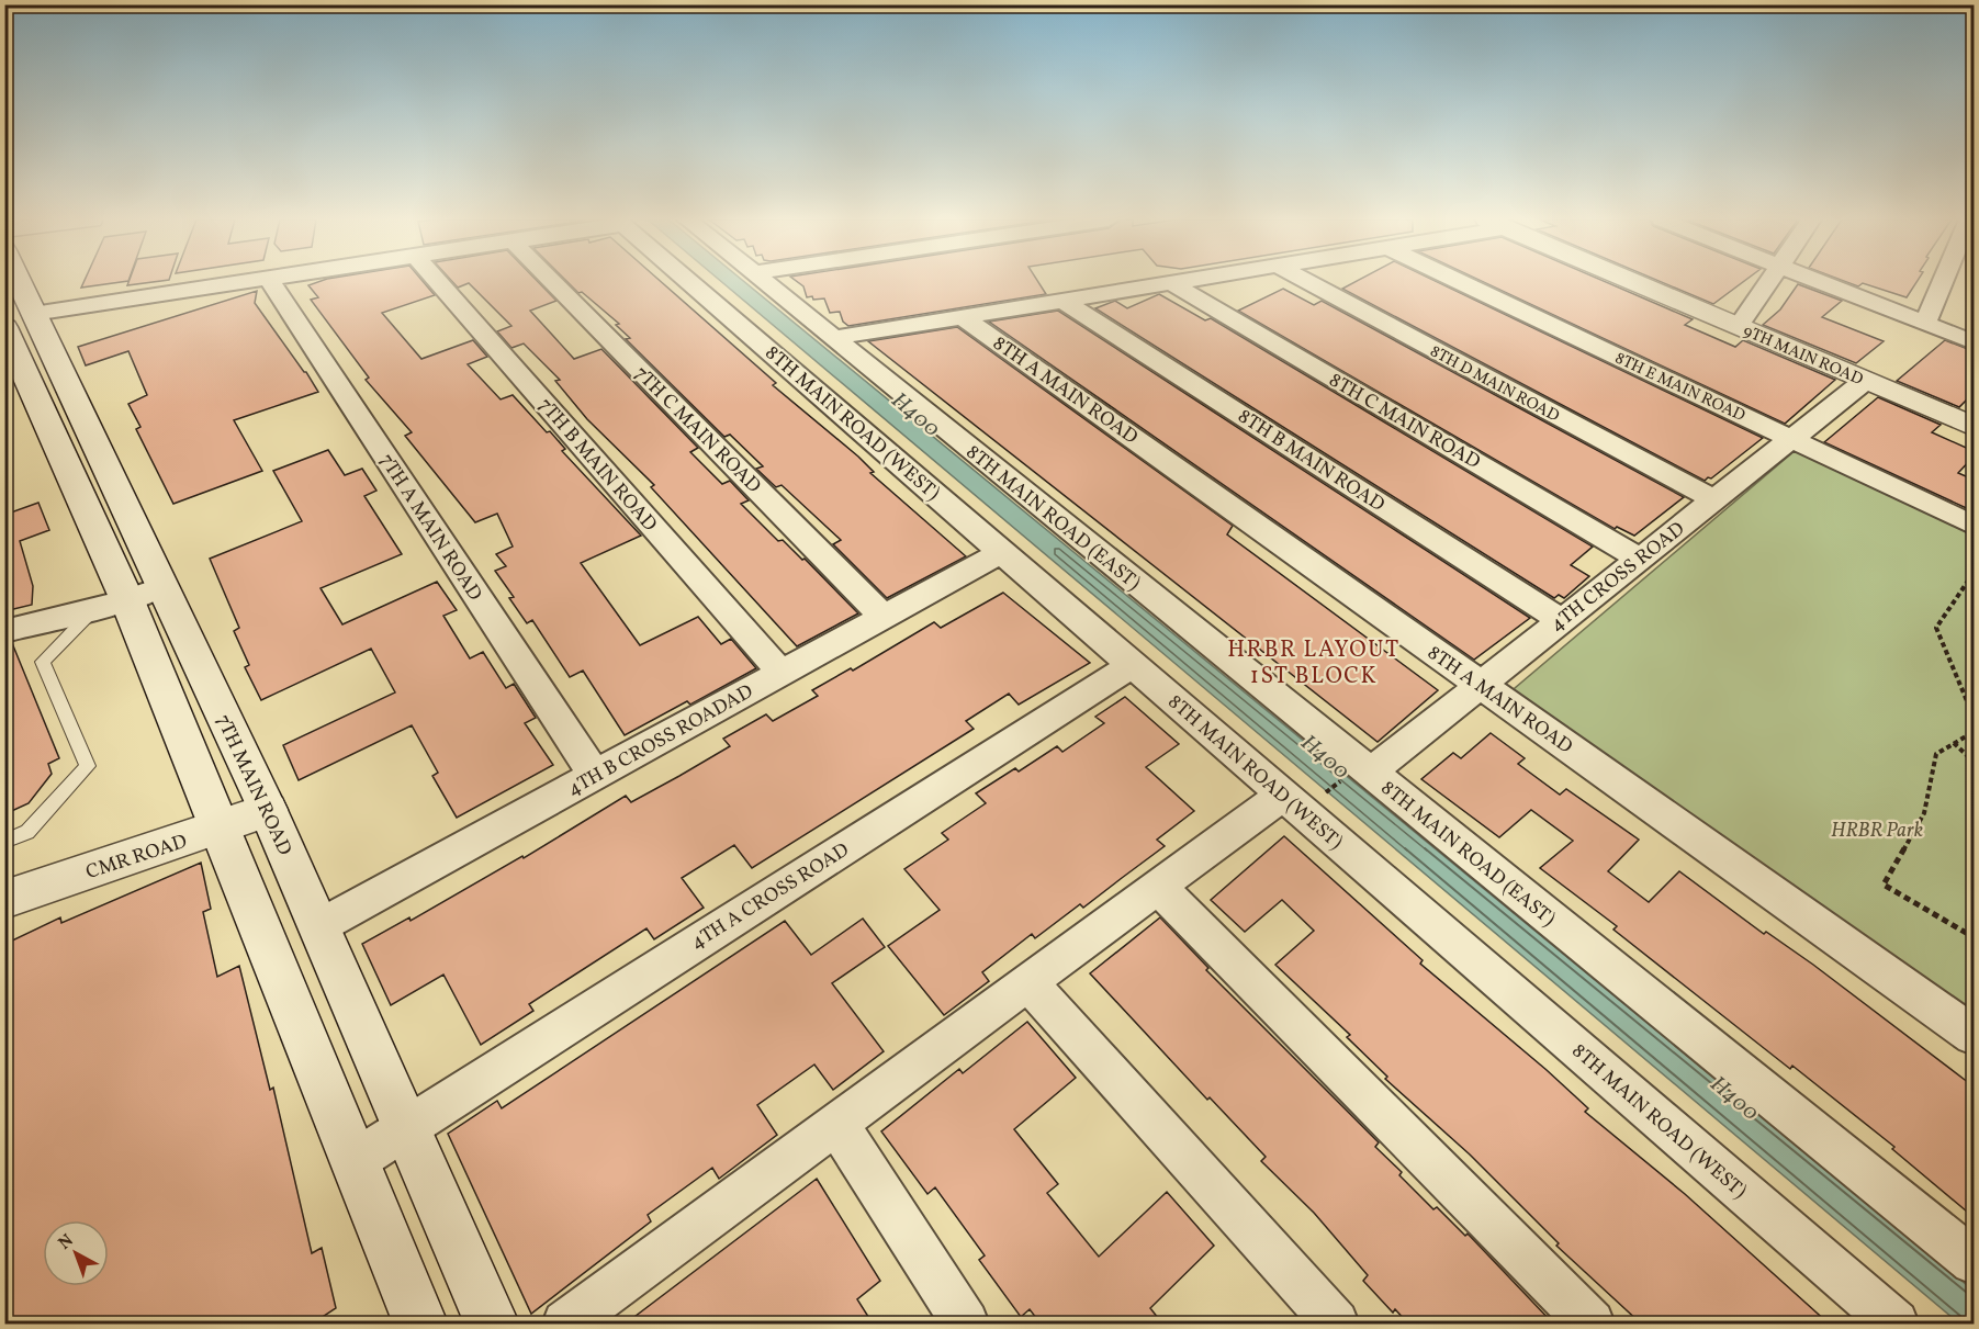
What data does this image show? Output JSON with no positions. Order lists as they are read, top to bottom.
{
  "streets": {
    "main road": ["9TH MAIN ROAD", "7TH MAIN ROAD", "CMR ROAD"],
    "street": [
      "8TH D MAIN ROAD",
      "8TH E MAIN ROAD",
      "8TH A MAIN ROAD",
      "8TH C MAIN ROAD",
      "8TH MAIN ROAD (WEST)",
      "7TH C MAIN ROAD",
      "8TH B MAIN ROAD",
      "7TH B MAIN ROAD",
      "8TH MAIN ROAD (EAST)",
      "7TH A MAIN ROAD",
      "4TH CROSS ROAD",
      "4TH B CROSS ROADAD",
      "4TH A CROSS ROAD"
    ]
  },
  "crossings": [
    ["9TH MAIN ROAD", "4TH CROSS ROAD"],
    ["8TH D MAIN ROAD", "4TH CROSS ROAD"],
    ["8TH E MAIN ROAD", "4TH CROSS ROAD"],
    ["8TH A MAIN ROAD", "4TH CROSS ROAD"],
    ["8TH C MAIN ROAD", "4TH CROSS ROAD"],
    ["8TH MAIN ROAD (WEST)", "4TH B CROSS ROADAD"],
    ["8TH MAIN ROAD (WEST)", "4TH A CROSS ROAD"],
    ["7TH C MAIN ROAD", "4TH B CROSS ROADAD"],
    ["8TH B MAIN ROAD", "4TH CROSS ROAD"],
    ["7TH B MAIN ROAD", "4TH B CROSS ROADAD"],
    ["8TH MAIN ROAD (EAST)", "4TH CROSS ROAD"],
    ["7TH A MAIN ROAD", "4TH B CROSS ROADAD"],
    ["4TH B CROSS ROADAD", "7TH MAIN ROAD"],
    ["7TH MAIN ROAD", "CMR ROAD"],
    ["7TH MAIN ROAD", "4TH A CROSS ROAD"]
  ],
  "districts": ["HRBR LAYOUT 1ST BLOCK"],
  "water": ["H400"],
  "parks": ["HRBR Park"],
  "north": "top left"
}
